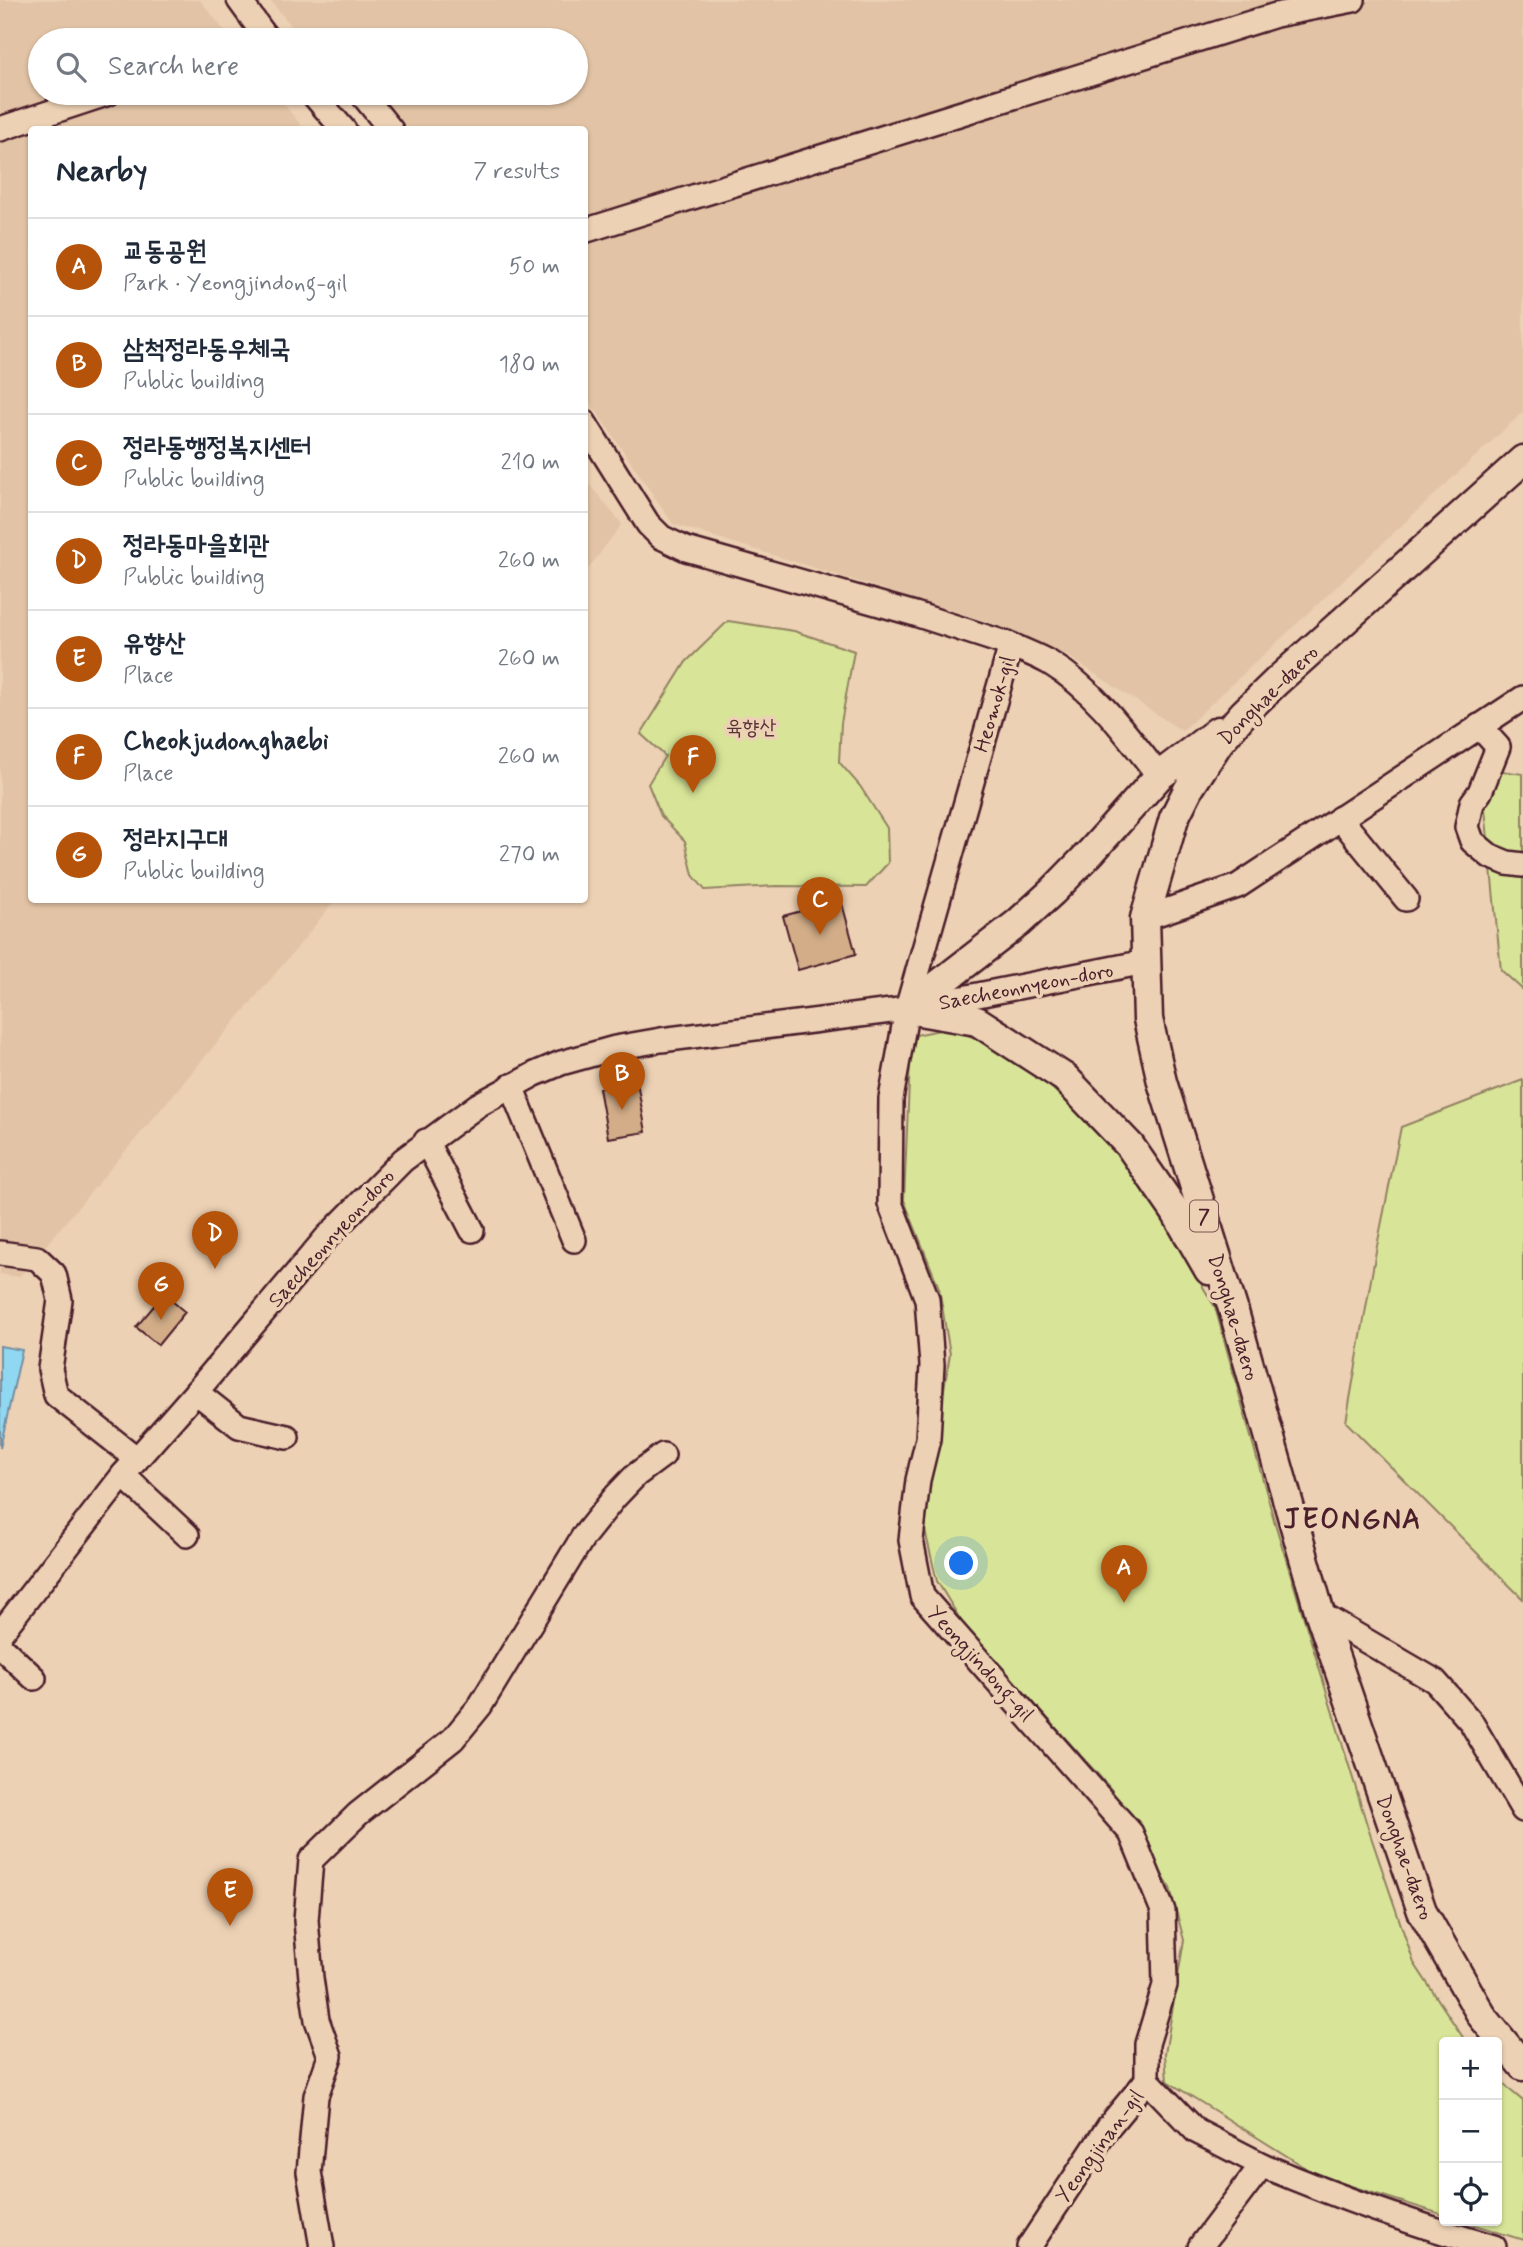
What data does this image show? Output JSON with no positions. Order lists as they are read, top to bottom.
{
  "streets": {
    "main road": ["Donghae-daero", "7"],
    "street": [
      "Heomok-gil",
      "Saecheonnyeon-doro",
      "Yeongjindong-gil",
      "Yeongjinan-gil"
    ]
  },
  "crossings": [
    ["Donghae-daero", "Saecheonnyeon-doro"],
    ["Heomok-gil", "Saecheonnyeon-doro"],
    ["Heomok-gil", "Yeongjindong-gil"],
    ["Saecheonnyeon-doro", "Yeongjindong-gil"],
    ["Yeongjindong-gil", "Yeongjinan-gil"]
  ],
  "districts": ["JEONGNA"],
  "parks": ["육향산"],
  "page": {
    "search": "Search here",
    "heading": ["Nearby", "7 results"],
    "list": [
      {
        "mark": "A",
        "name": "교동공원",
        "note": "Park · Yeongjindong-gil",
        "value": "50 m"
      },
      {
        "mark": "B",
        "name": "삼척정라동우체국",
        "note": "Public building",
        "value": "180 m"
      },
      {
        "mark": "C",
        "name": "정라동행정복지센터",
        "note": "Public building",
        "value": "210 m"
      },
      {
        "mark": "D",
        "name": "정라동마을회관",
        "note": "Public building",
        "value": "260 m"
      },
      {
        "mark": "E",
        "name": "유향산",
        "note": "Place",
        "value": "260 m"
      },
      {
        "mark": "F",
        "name": "Cheokjudonghaebi",
        "note": "Place",
        "value": "260 m"
      },
      {
        "mark": "G",
        "name": "정라지구대",
        "note": "Public building",
        "value": "270 m"
      }
    ],
    "pins": [
      "F",
      "C",
      "B",
      "D",
      "G",
      "A",
      "E"
    ],
    "map_buttons": ["+", "−"]
  }
}
